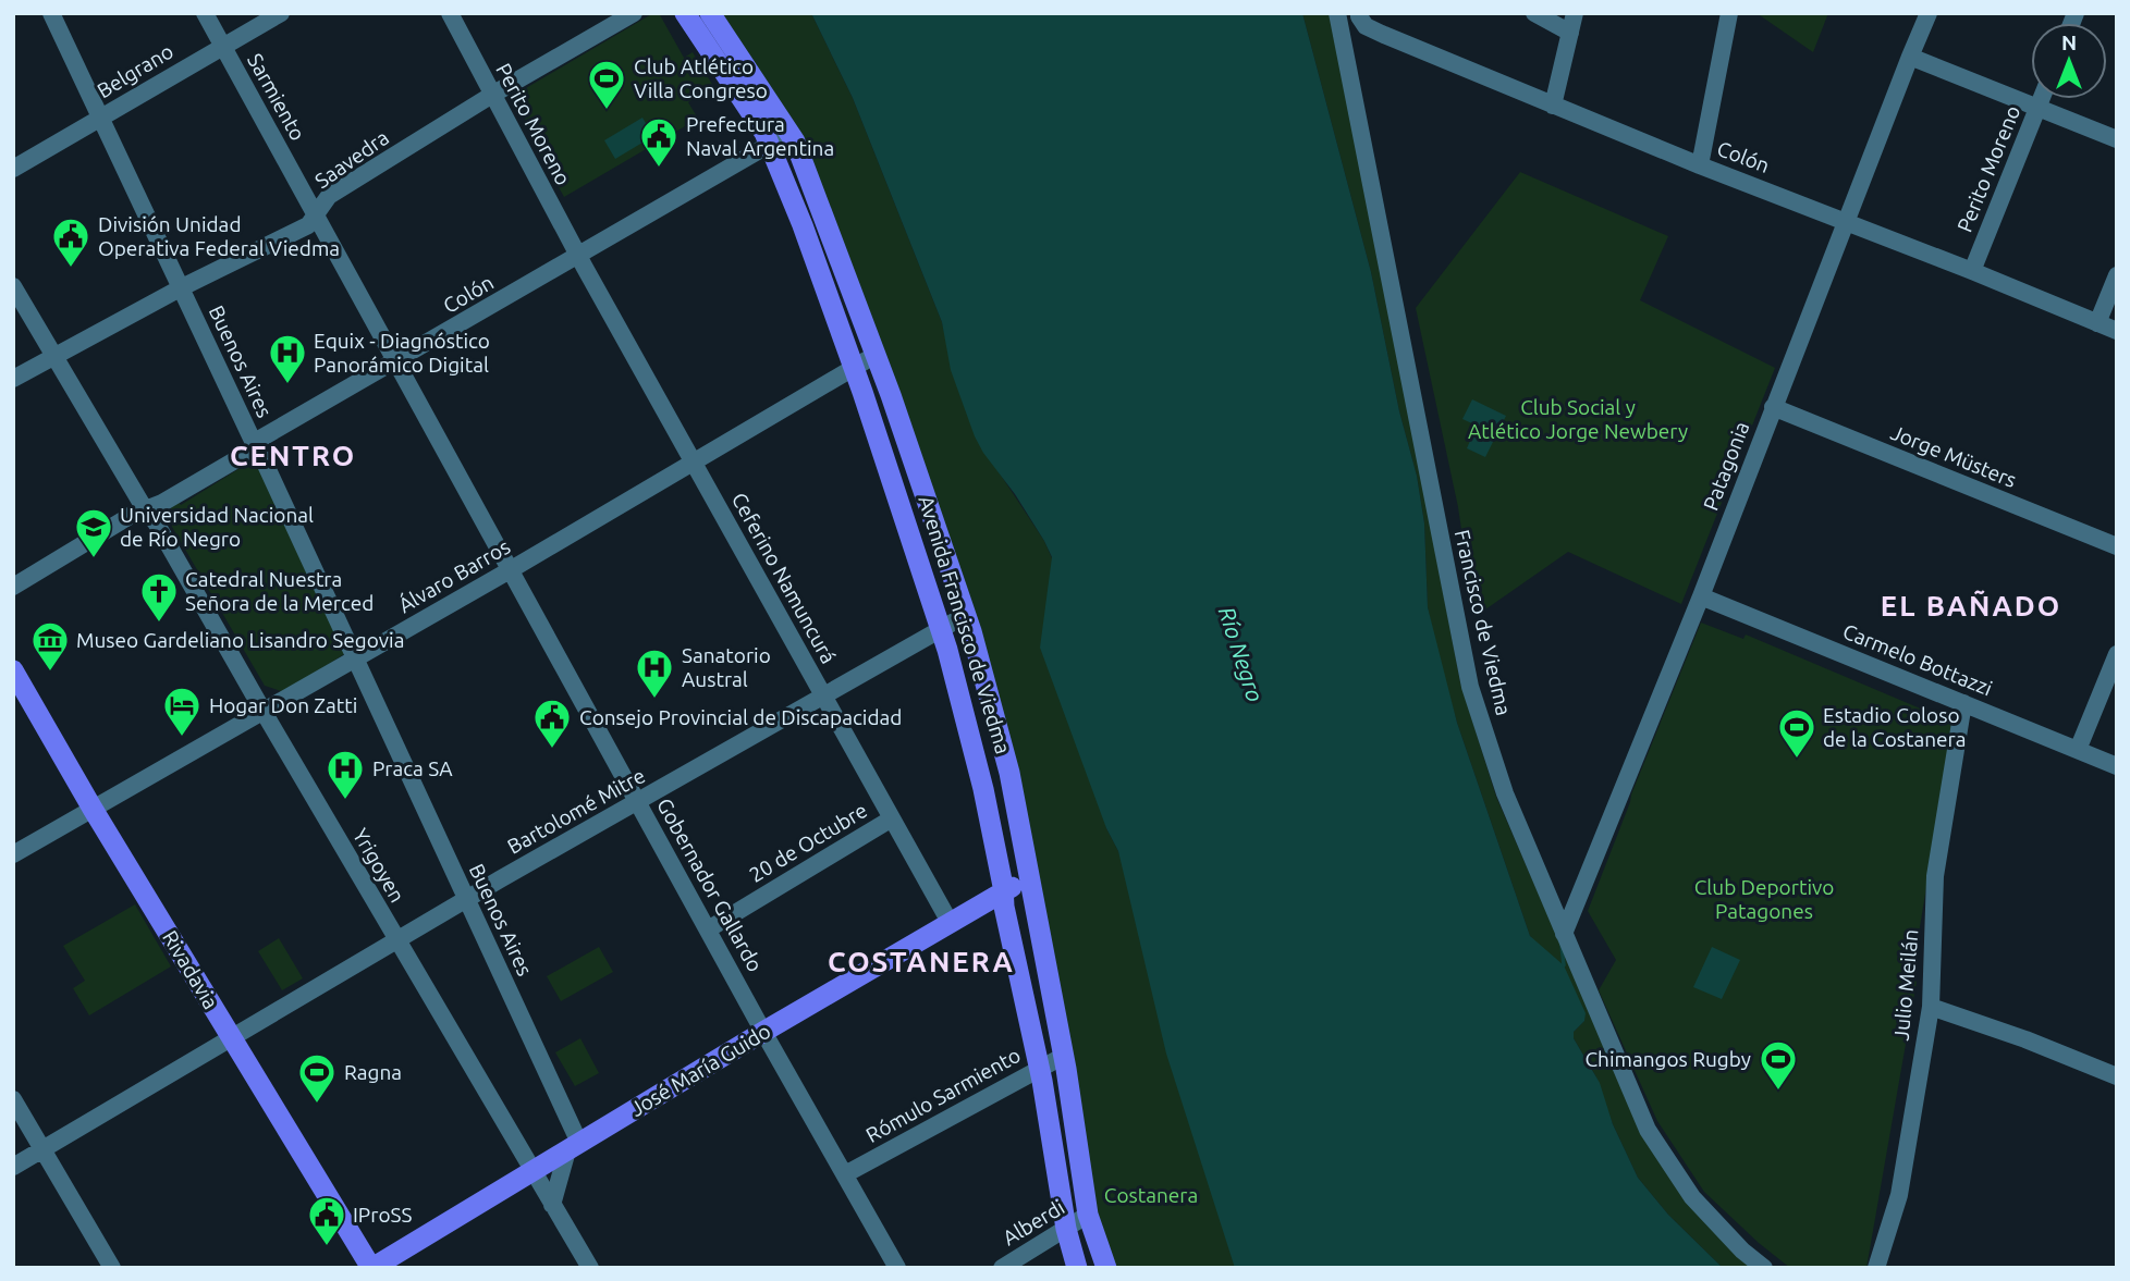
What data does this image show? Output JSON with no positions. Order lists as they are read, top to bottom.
{
  "streets": {
    "main road": ["Avenida Francisco de Viedma", "Rivadavia", "José María Guido"],
    "street": [
      "Belgrano",
      "Sarmiento",
      "Perito Moreno",
      "Colón",
      "Saavedra",
      "Buenos Aires",
      "Jorge Müsters",
      "Patagonia",
      "Álvaro Barros",
      "Ceferino Namuncurá",
      "Francisco de Viedma",
      "Carmelo Bottazzi",
      "Bartolomé Mitre",
      "20 de Octubre",
      "Yrigoyen",
      "Gobernador Gallardo",
      "Julio Meilán",
      "Rómulo Sarmiento",
      "Alberdi"
    ]
  },
  "crossings": [
    ["Belgrano", "Sarmiento"],
    ["Belgrano", "Buenos Aires"],
    ["Sarmiento", "Colón"],
    ["Sarmiento", "Saavedra"],
    ["Sarmiento", "Gobernador Gallardo"],
    ["Perito Moreno", "Colón"],
    ["Perito Moreno", "Saavedra"],
    ["Perito Moreno", "Ceferino Namuncurá"],
    ["Colón", "Buenos Aires"],
    ["Colón", "Patagonia"],
    ["Colón", "Ceferino Namuncurá"],
    ["Colón", "Francisco de Viedma"],
    ["Colón", "Avenida Francisco de Viedma"],
    ["Colón", "Yrigoyen"],
    ["Colón", "Gobernador Gallardo"],
    ["Saavedra", "Buenos Aires"],
    ["Saavedra", "Yrigoyen"],
    ["Buenos Aires", "Álvaro Barros"],
    ["Buenos Aires", "Bartolomé Mitre"],
    ["Buenos Aires", "José María Guido"],
    ["Jorge Müsters", "Patagonia"],
    ["Patagonia", "Francisco de Viedma"],
    ["Patagonia", "Carmelo Bottazzi"],
    ["Álvaro Barros", "Ceferino Namuncurá"],
    ["Álvaro Barros", "Avenida Francisco de Viedma"],
    ["Álvaro Barros", "Yrigoyen"],
    ["Álvaro Barros", "Gobernador Gallardo"],
    ["Álvaro Barros", "Rivadavia"],
    ["Ceferino Namuncurá", "Bartolomé Mitre"],
    ["Ceferino Namuncurá", "20 de Octubre"],
    ["Ceferino Namuncurá", "José María Guido"],
    ["Avenida Francisco de Viedma", "Bartolomé Mitre"],
    ["Avenida Francisco de Viedma", "José María Guido"],
    ["Avenida Francisco de Viedma", "Rómulo Sarmiento"],
    ["Avenida Francisco de Viedma", "Alberdi"],
    ["Carmelo Bottazzi", "Julio Meilán"],
    ["Bartolomé Mitre", "Yrigoyen"],
    ["Bartolomé Mitre", "Gobernador Gallardo"],
    ["Bartolomé Mitre", "Rivadavia"],
    ["20 de Octubre", "Gobernador Gallardo"],
    ["Yrigoyen", "José María Guido"],
    ["Gobernador Gallardo", "José María Guido"],
    ["Gobernador Gallardo", "Rómulo Sarmiento"],
    ["Rivadavia", "José María Guido"]
  ],
  "districts": ["CENTRO", "EL BAÑADO", "COSTANERA"],
  "water": ["Río Negro"],
  "parks": ["Club Social y Atlético Jorge Newbery", "Club Deportivo Patagones", "Costanera"],
  "places": {
    "sports": [
      "Club Atlético Villa Congreso",
      "Estadio Coloso de la Costanera",
      "Chimangos Rugby",
      "Ragna"
    ],
    "public building": [
      "Prefectura Naval Argentina",
      "División Unidad Operativa Federal Viedma",
      "Consejo Provincial de Discapacidad",
      "IProSS"
    ],
    "hospital": ["Equix - Diagnóstico Panorámico Digital", "Sanatorio Austral", "Praca SA"],
    "school or university": ["Universidad Nacional de Río Negro"],
    "church": ["Catedral Nuestra Señora de la Merced"],
    "museum": ["Museo Gardeliano Lisandro Segovia"],
    "hotel": ["Hogar Don Zatti"]
  },
  "north": "top"
}
